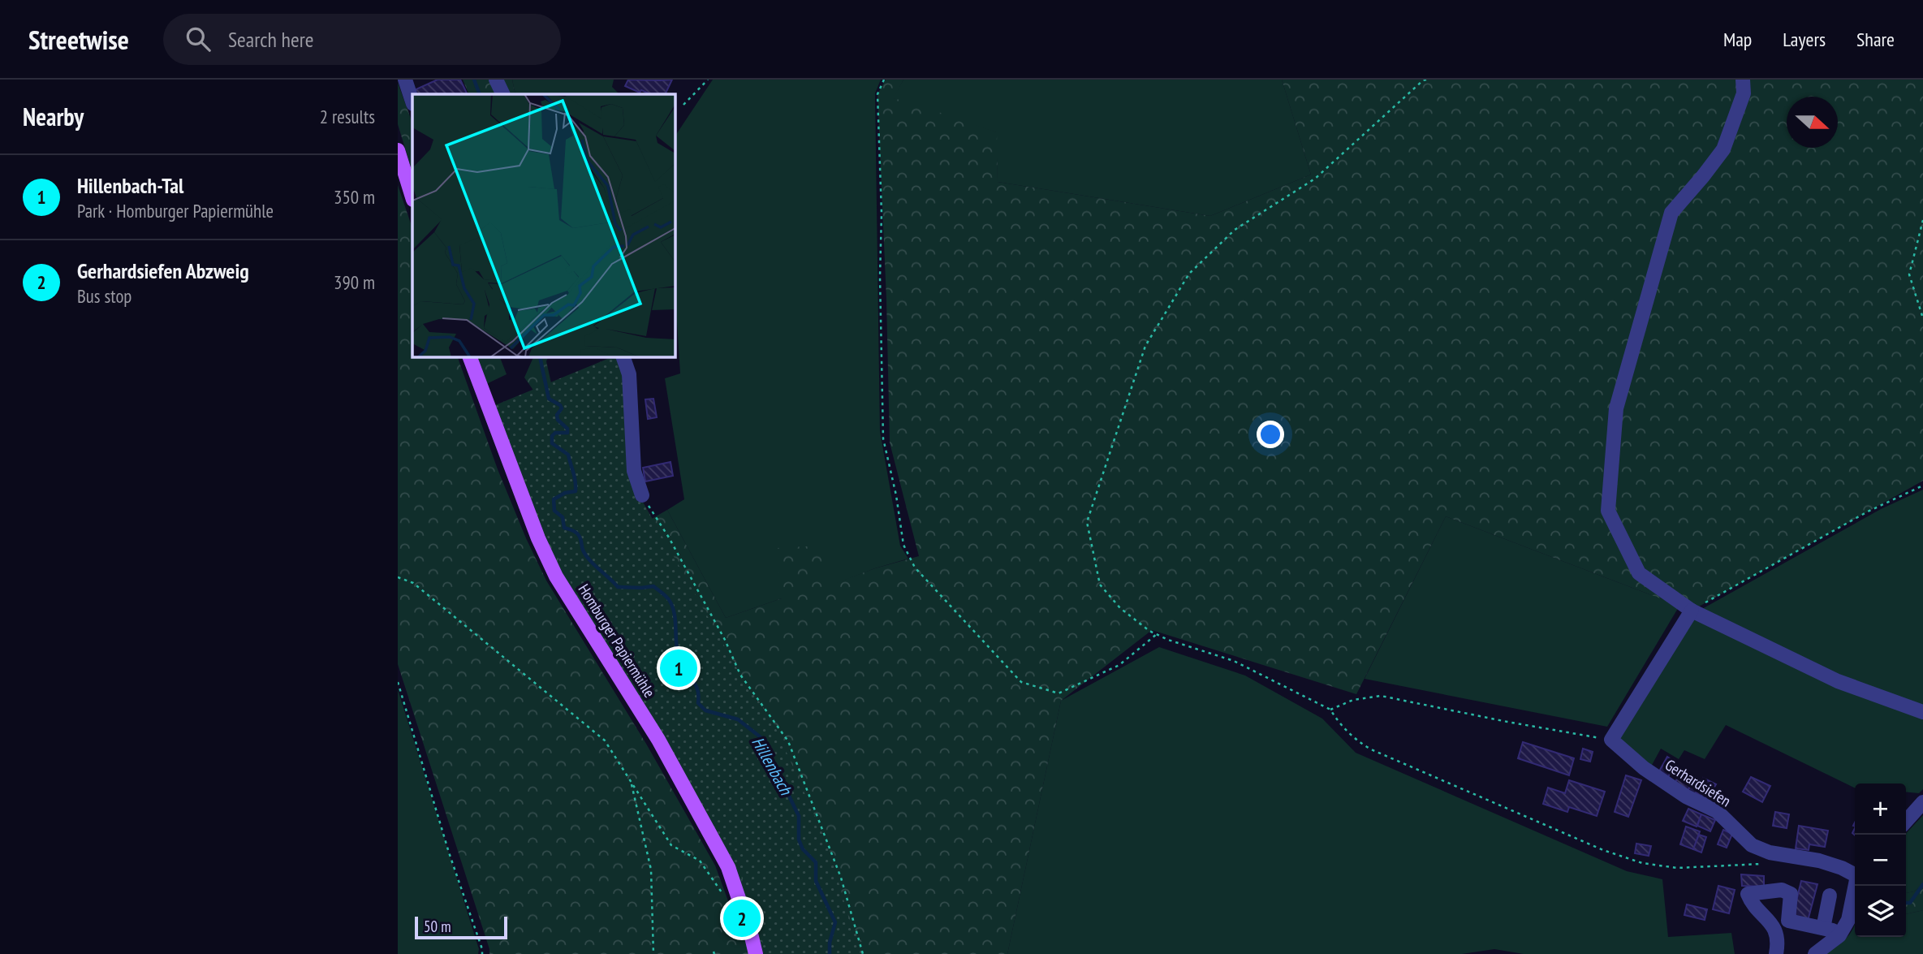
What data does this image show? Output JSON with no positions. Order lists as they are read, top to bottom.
{
  "streets": {
    "main road": ["Homburger Papiermühle"],
    "street": ["Gerhardsiefen"]
  },
  "water": ["Hillenbach"],
  "scale_bar": "50 m",
  "north": "right",
  "page": {
    "header": "Streetwise",
    "search": "Search here",
    "nav": ["Map", "Layers", "Share"],
    "heading": ["Nearby", "2 results"],
    "list": [
      {
        "mark": "1",
        "name": "Hillenbach-Tal",
        "note": "Park · Homburger Papiermühle",
        "value": "350 m"
      },
      {
        "mark": "2",
        "name": "Gerhardsiefen Abzweig",
        "note": "Bus stop",
        "value": "390 m"
      }
    ],
    "pins": ["1", "2"],
    "map_buttons": ["+", "−"],
    "scale": "50 m"
  }
}
